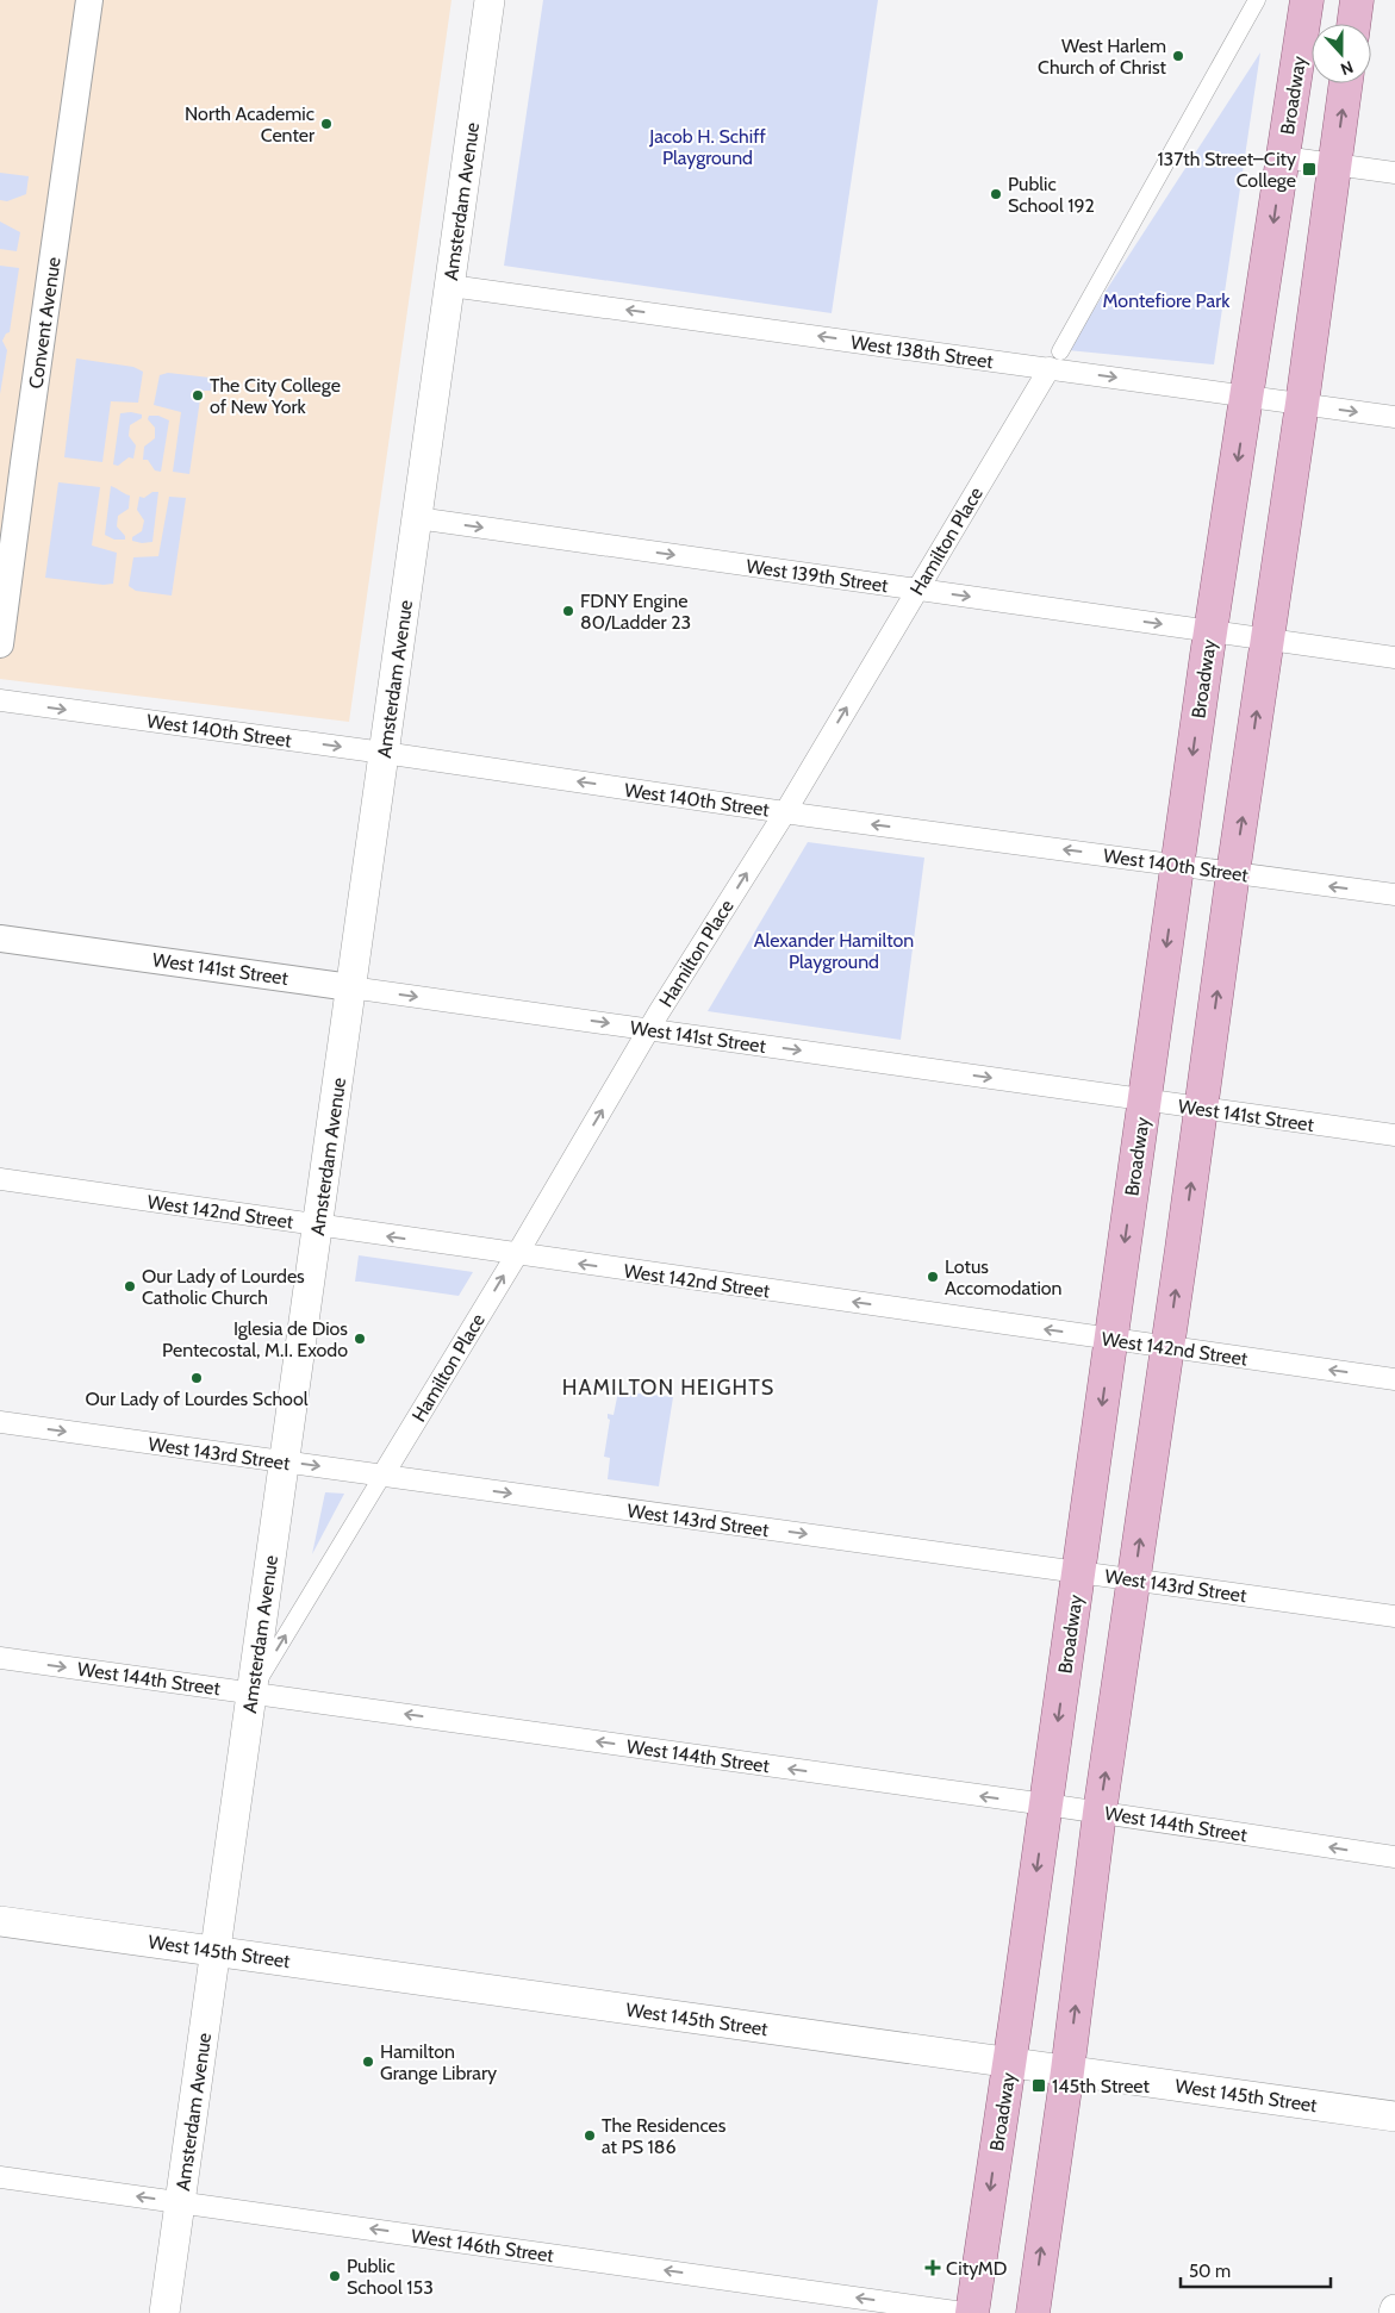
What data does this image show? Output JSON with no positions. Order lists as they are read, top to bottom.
{
  "streets": {
    "main road": ["Broadway", "Amsterdam Avenue", "West 145th Street"],
    "street": [
      "Convent Avenue",
      "West 138th Street",
      "Hamilton Place",
      "West 139th Street",
      "West 140th Street",
      "West 141st Street",
      "West 142nd Street",
      "West 143rd Street",
      "West 144th Street",
      "West 146th Street"
    ]
  },
  "crossings": [
    ["Broadway", "West 138th Street"],
    ["Broadway", "West 139th Street"],
    ["Broadway", "West 140th Street"],
    ["Broadway", "West 141st Street"],
    ["Broadway", "West 142nd Street"],
    ["Broadway", "West 143rd Street"],
    ["Broadway", "West 144th Street"],
    ["Broadway", "West 145th Street"],
    ["Amsterdam Avenue", "West 138th Street"],
    ["Amsterdam Avenue", "Hamilton Place"],
    ["Amsterdam Avenue", "West 139th Street"],
    ["Amsterdam Avenue", "West 140th Street"],
    ["Amsterdam Avenue", "West 141st Street"],
    ["Amsterdam Avenue", "West 142nd Street"],
    ["Amsterdam Avenue", "West 143rd Street"],
    ["Amsterdam Avenue", "West 144th Street"],
    ["Amsterdam Avenue", "West 145th Street"],
    ["Amsterdam Avenue", "West 146th Street"],
    ["West 138th Street", "Hamilton Place"],
    ["Hamilton Place", "West 139th Street"],
    ["Hamilton Place", "West 140th Street"],
    ["Hamilton Place", "West 141st Street"],
    ["Hamilton Place", "West 142nd Street"],
    ["Hamilton Place", "West 143rd Street"],
    ["Hamilton Place", "West 144th Street"]
  ],
  "one_way": [
    "Hamilton Place",
    "West 139th Street",
    "West 141st Street",
    "West 142nd Street",
    "West 143rd Street",
    "West 146th Street"
  ],
  "districts": ["HAMILTON HEIGHTS"],
  "parks": ["Jacob H. Schiff Playground", "Montefiore Park", "Alexander Hamilton Playground"],
  "places": {
    "other": [
      "West Harlem Church of Christ",
      "North Academic Center",
      "Public School 192",
      "The City College of New York",
      "FDNY Engine 80/Ladder 23",
      "Lotus Accomodation",
      "Our Lady of Lourdes Catholic Church",
      "Iglesia de Dios Pentecostal, M.I. Exodo",
      "Our Lady of Lourdes School",
      "Hamilton Grange Library",
      "The Residences at PS 186",
      "Public School 153"
    ],
    "transit": ["137th Street–City College", "145th Street"],
    "health": ["CityMD"]
  },
  "scale_bar": "50 m",
  "north": "bottom"
}
